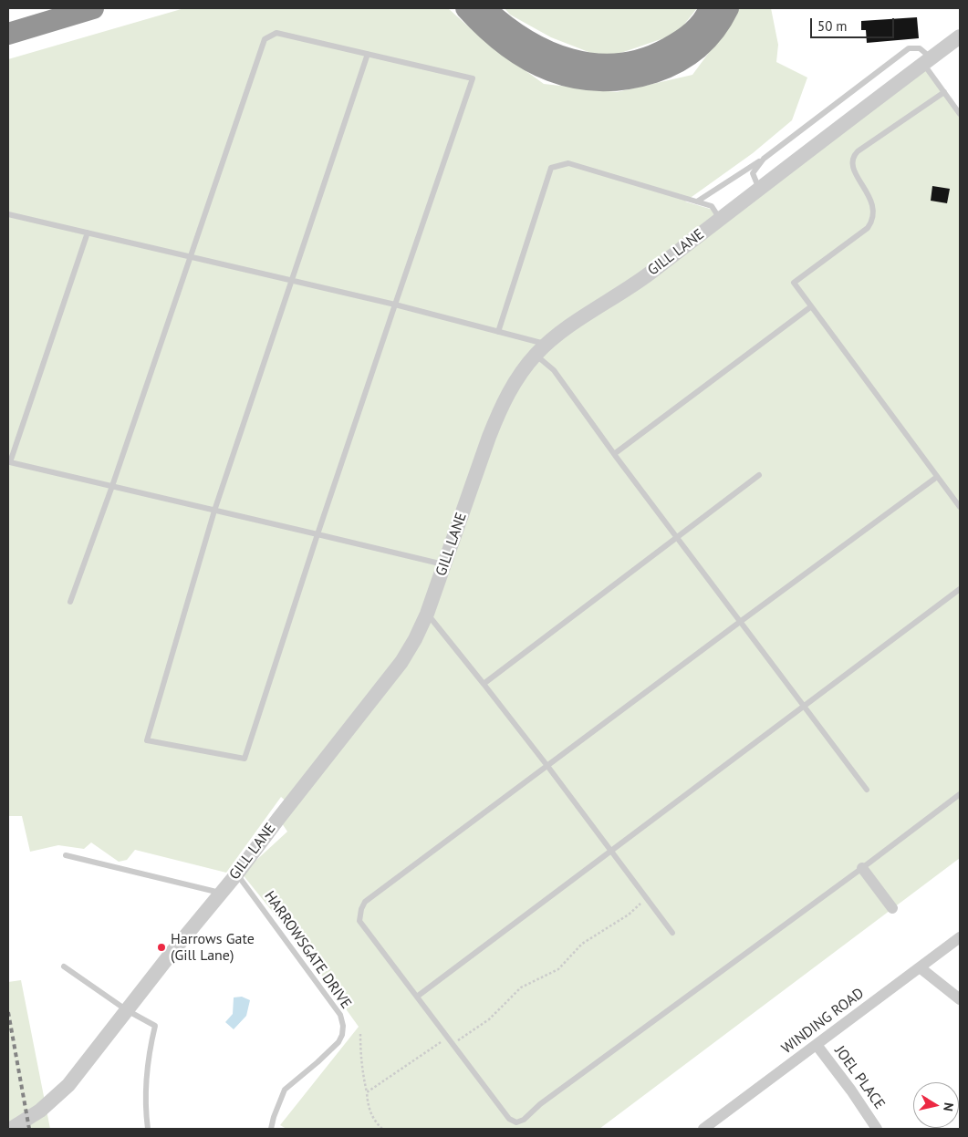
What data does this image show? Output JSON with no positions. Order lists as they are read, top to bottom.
{
  "streets": {
    "street": ["GILL LANE", "WINDING ROAD", "JOEL PLACE"],
    "lane": ["HARROWSGATE DRIVE"]
  },
  "crossings": [
    ["GILL LANE", "HARROWSGATE DRIVE"],
    ["WINDING ROAD", "JOEL PLACE"]
  ],
  "places": ["Harrows Gate (Gill Lane)"],
  "scale_bar": "50 m",
  "north": "right"
}
